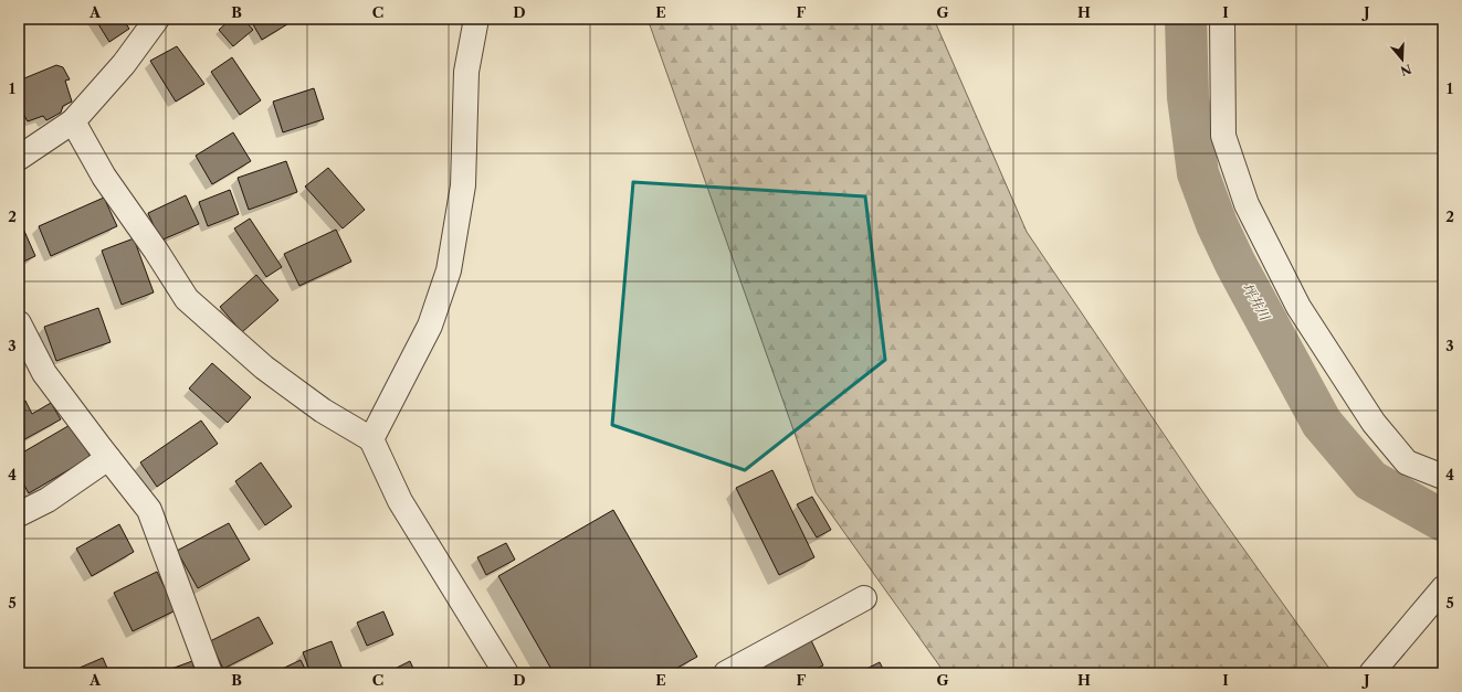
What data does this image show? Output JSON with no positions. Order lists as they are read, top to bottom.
{
  "water": ["坪井川"],
  "north": "bottom",
  "grid": {
    "columns": [
      "A",
      "B",
      "C",
      "D",
      "E",
      "F",
      "G",
      "H",
      "I",
      "J"
    ],
    "rows": [
      "1",
      "2",
      "3",
      "4",
      "5"
    ]
  }
}
